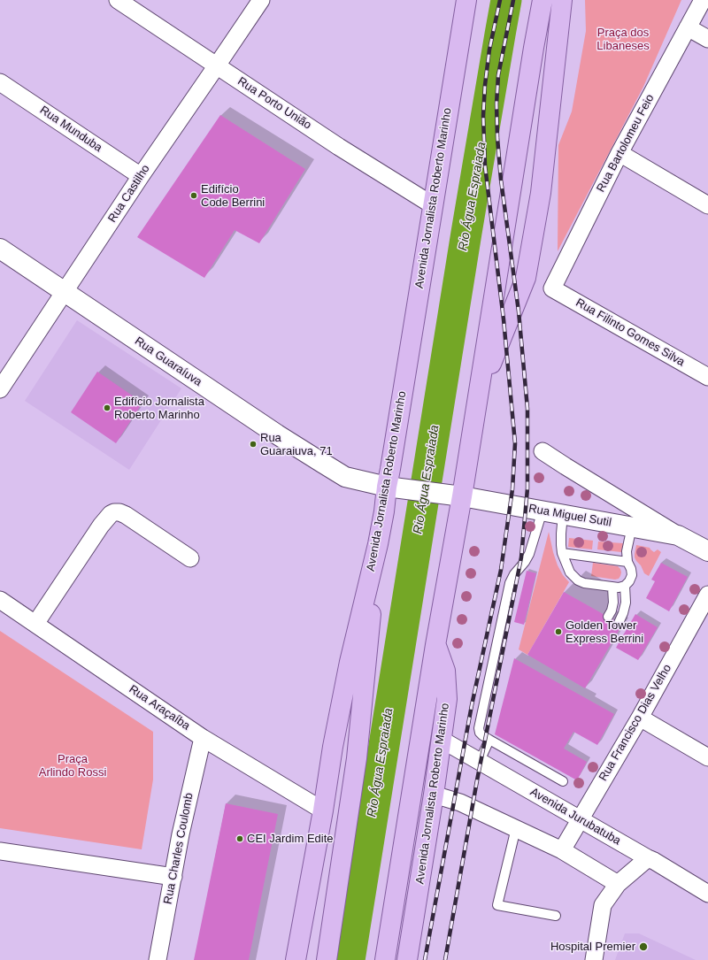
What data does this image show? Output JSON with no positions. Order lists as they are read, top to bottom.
{
  "streets": {
    "main road": ["Avenida Jornalista Roberto Marinho"],
    "street": [
      "Rua Porto União",
      "Rua Munduba",
      "Rua Bartolomeu Feio",
      "Rua Castilho",
      "Rua Filinto Gomes Silva",
      "Rua Guaraíuva",
      "Rua Miguel Sutil",
      "Rua Araçaíba",
      "Rua Francisco Dias Velho",
      "Avenida Jurubatuba",
      "Rua Charles Coulomb"
    ]
  },
  "crossings": [
    ["Rua Porto União", "Rua Castilho"],
    ["Rua Porto União", "Avenida Jornalista Roberto Marinho"],
    ["Rua Munduba", "Rua Castilho"],
    ["Rua Bartolomeu Feio", "Rua Filinto Gomes Silva"],
    ["Rua Castilho", "Rua Guaraíuva"],
    ["Avenida Jornalista Roberto Marinho", "Rua Guaraíuva"],
    ["Avenida Jornalista Roberto Marinho", "Rua Araçaíba"],
    ["Avenida Jornalista Roberto Marinho", "Avenida Jurubatuba"],
    ["Rua Guaraíuva", "Rua Miguel Sutil"],
    ["Rua Araçaíba", "Rua Charles Coulomb"],
    ["Rua Francisco Dias Velho", "Avenida Jurubatuba"]
  ],
  "water": ["Rio Água Espraiada"],
  "parks": ["Praça dos Libaneses", "Praça Arlindo Rossi"],
  "places": [
    "Edifício Code Berrini",
    "Edifício Jornalista Roberto Marinho",
    "Rua Guaraiuva, 71",
    "Golden Tower Express Berrini",
    "CEI Jardim Edite",
    "Hospital Premier"
  ]
}
